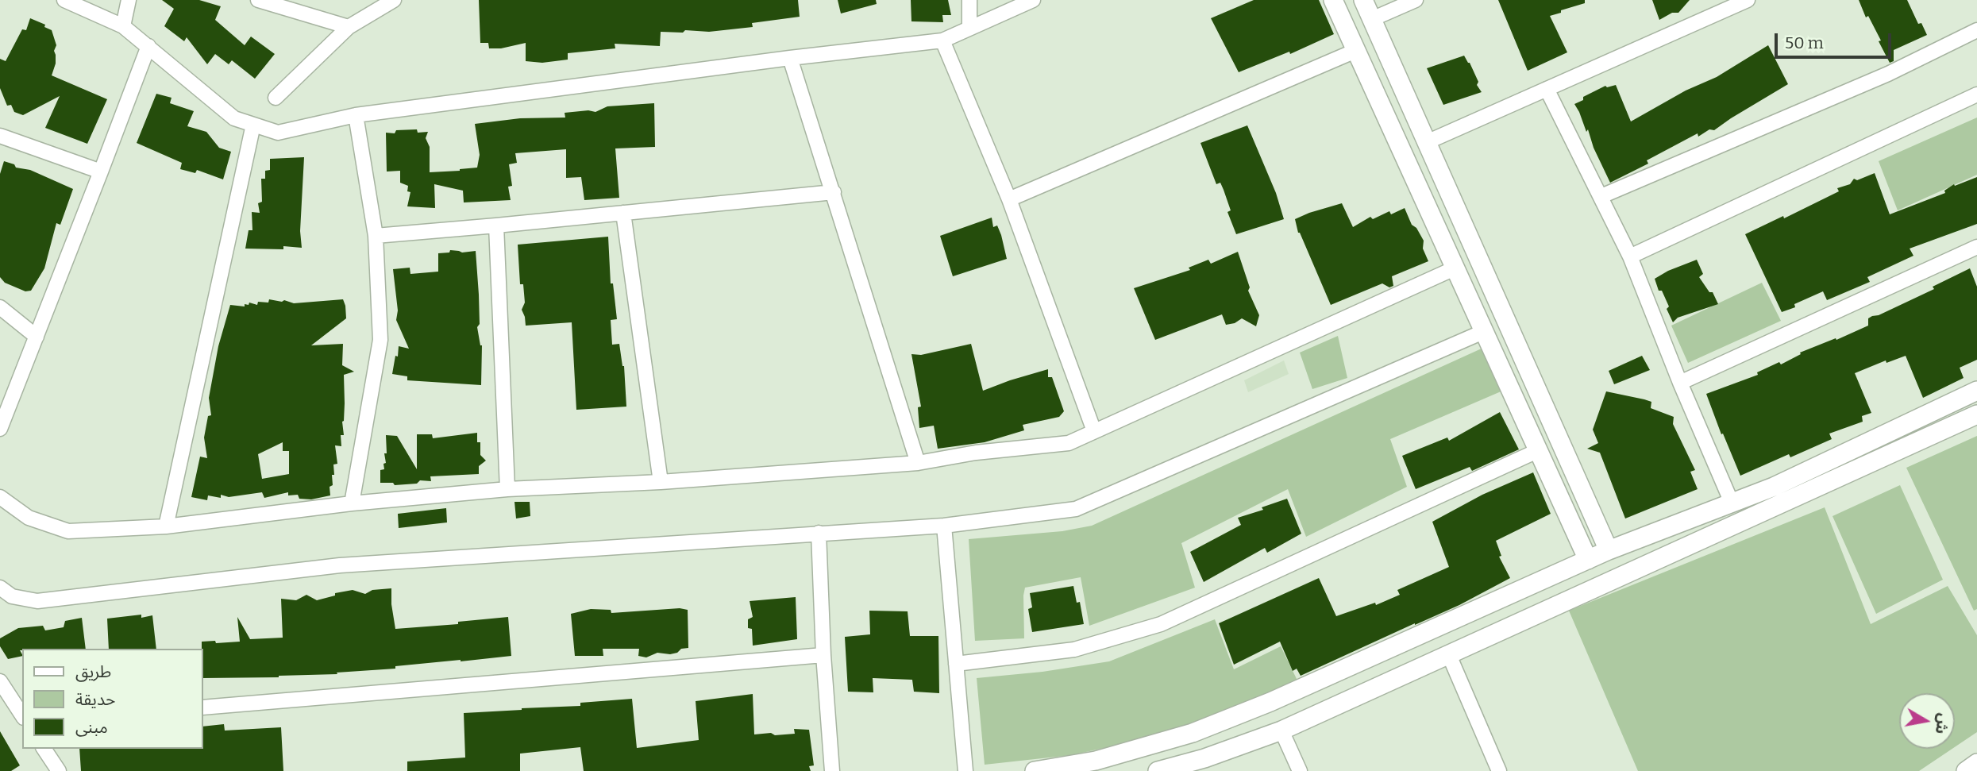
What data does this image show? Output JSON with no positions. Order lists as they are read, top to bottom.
{
  "legend": ["طريق", "حديقة", "مبنى"],
  "scale_bar": "50 m",
  "north": "right"
}
